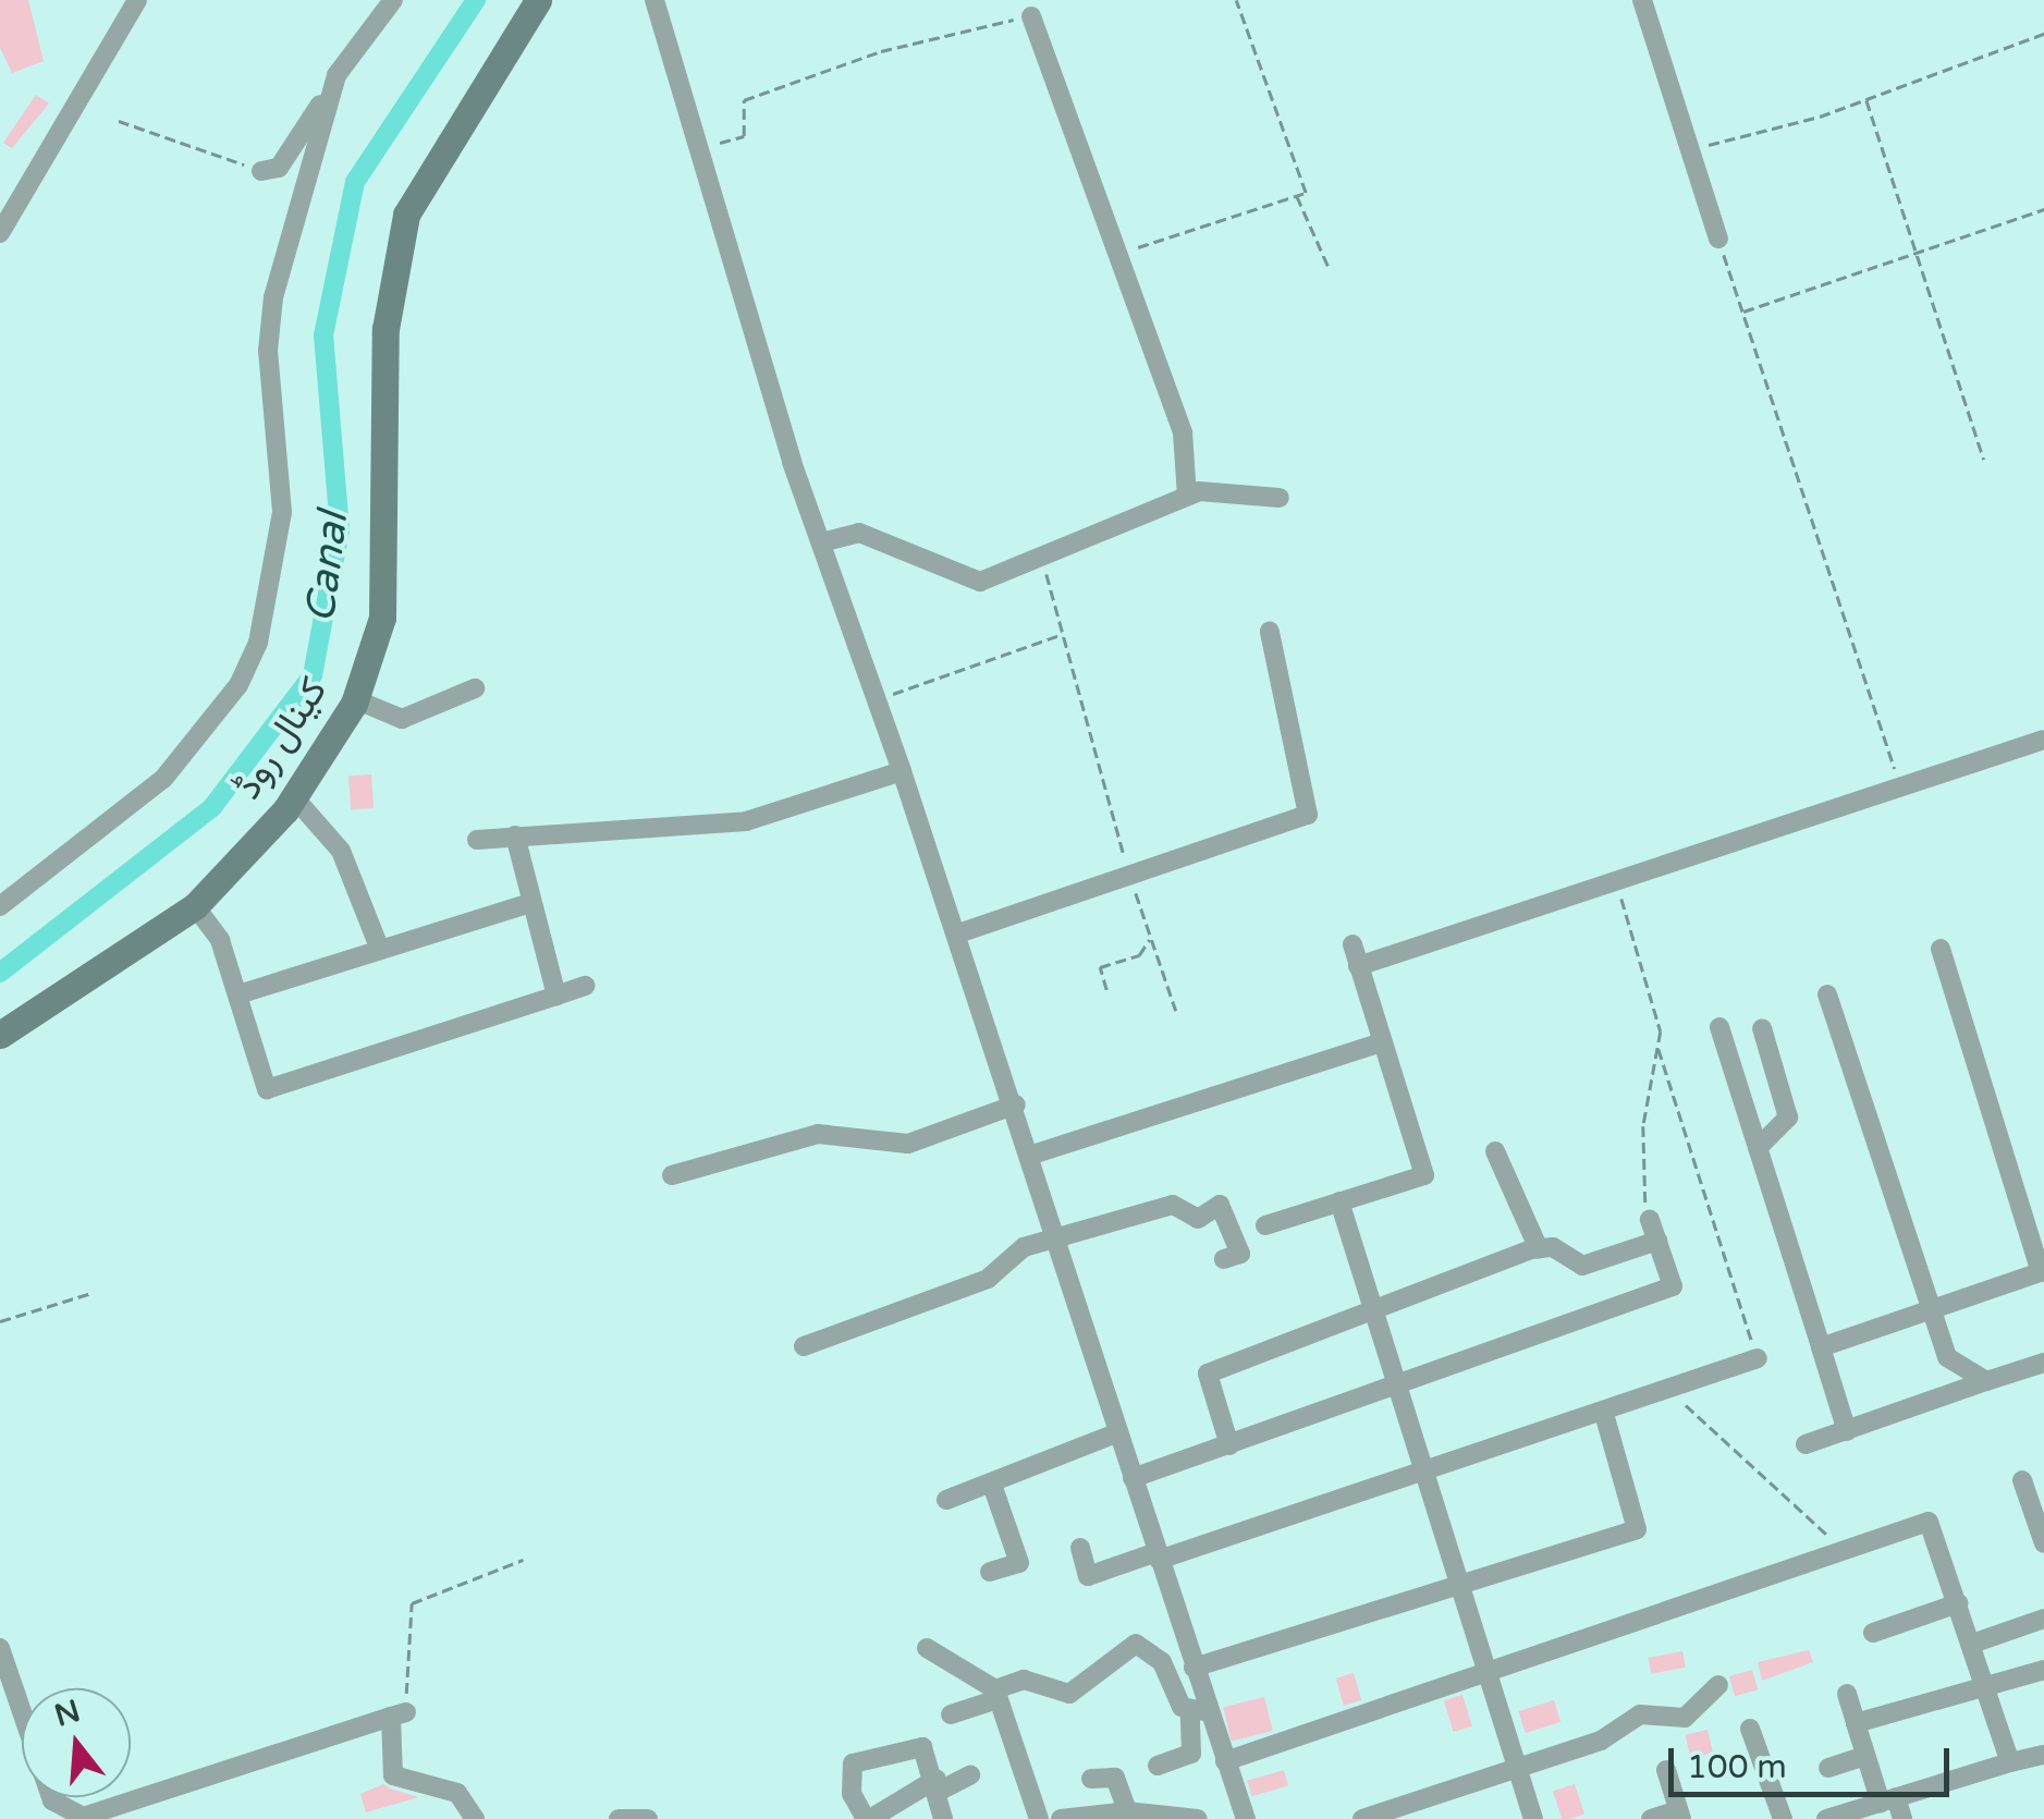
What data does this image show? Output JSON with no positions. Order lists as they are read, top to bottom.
{
  "streets": {
    "street": ["کینال روڈ"]
  },
  "water": ["Canal"],
  "scale_bar": "100 m",
  "north": "top"
}
